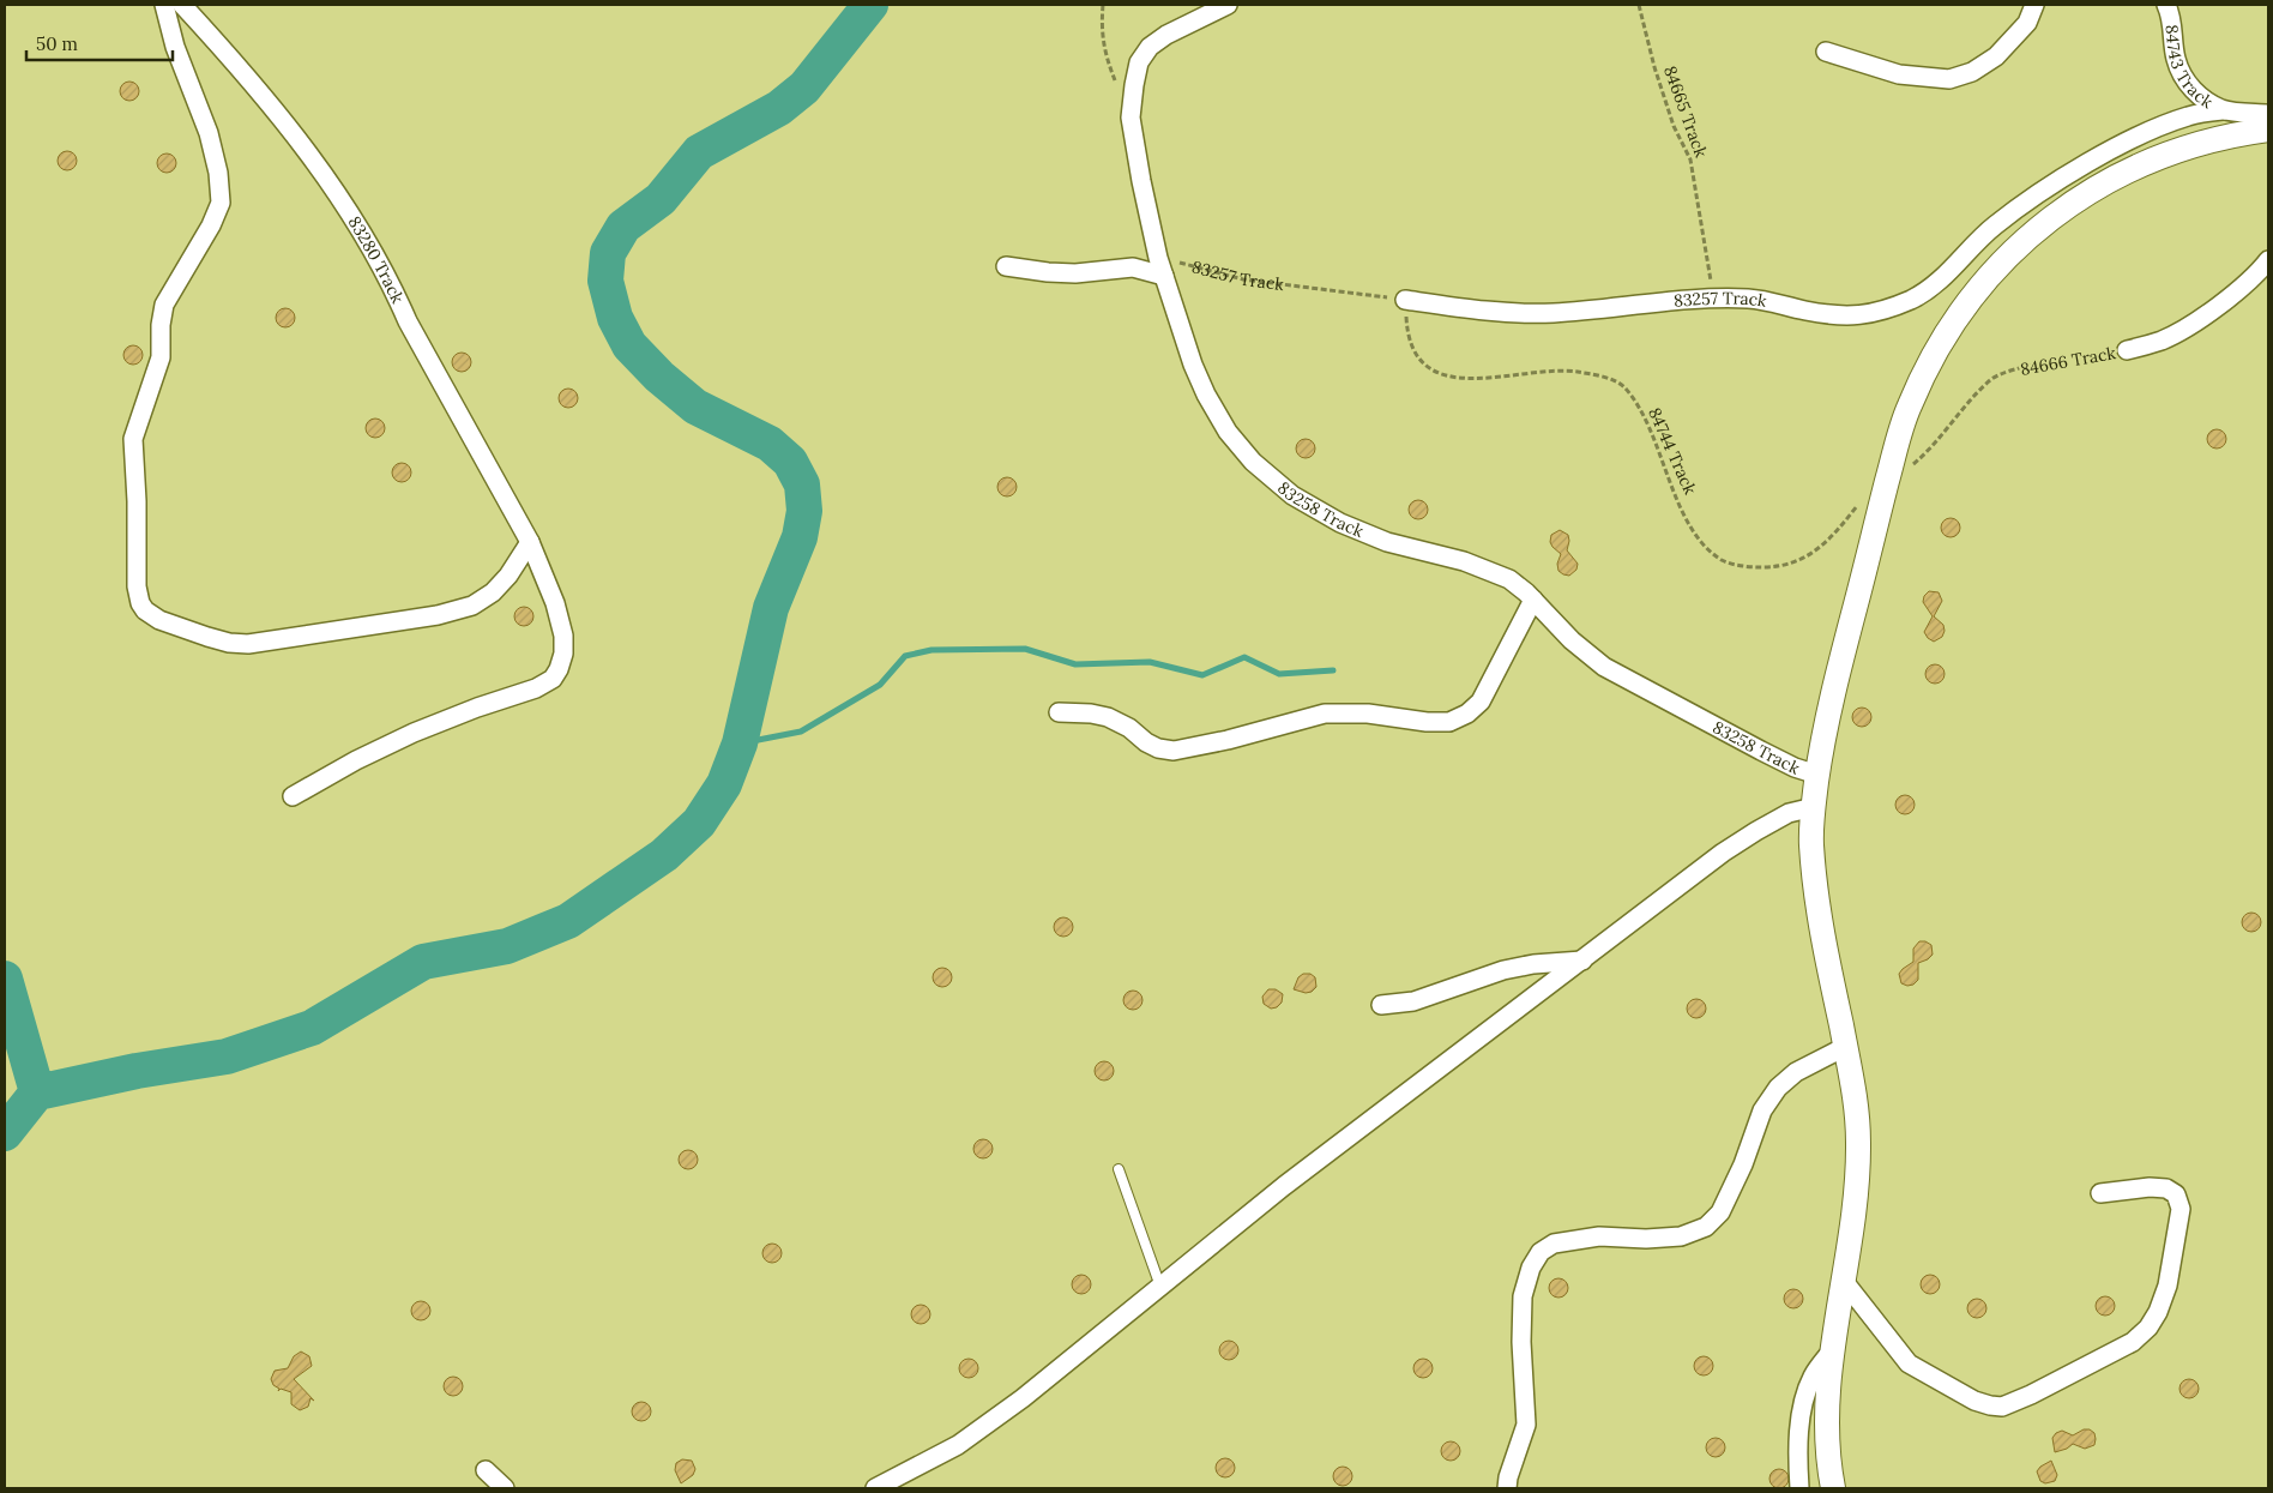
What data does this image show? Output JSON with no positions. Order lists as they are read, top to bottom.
{
  "streets": {
    "street": [
      "84743 Track",
      "83280 Track",
      "83257 Track",
      "84666 Track",
      "83258 Track"
    ],
    "path": ["84665 Track", "84744 Track"]
  },
  "crossings": [
    ["84743 Track", "83257 Track"],
    ["84665 Track", "83257 Track"],
    ["83257 Track", "84744 Track"],
    ["83257 Track", "83258 Track"],
    ["84666 Track", "84744 Track"]
  ],
  "scale_bar": "50 m"
}
